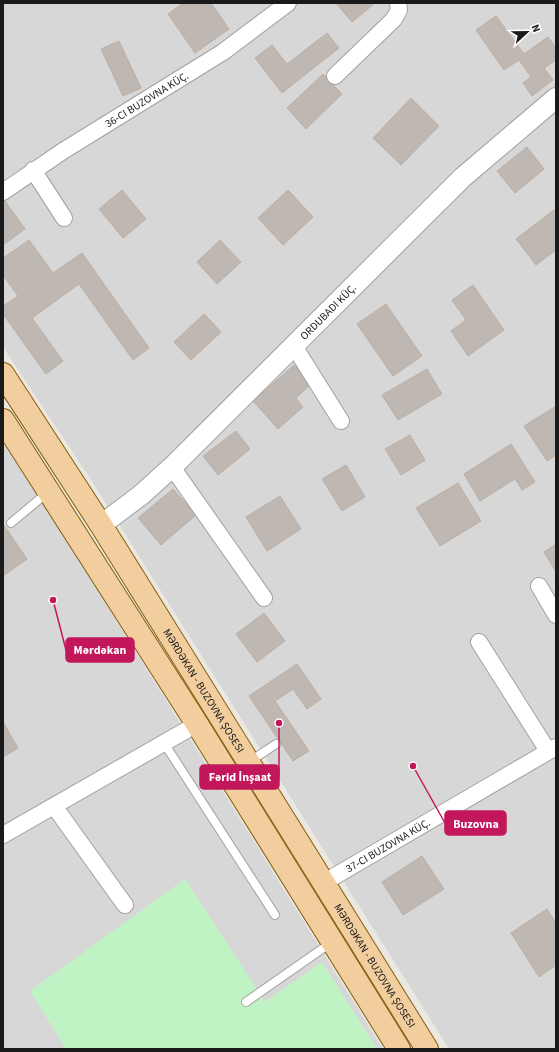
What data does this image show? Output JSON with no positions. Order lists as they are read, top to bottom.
{
  "streets": {
    "main road": ["MƏRDƏKAN - BUZOVNA ŞOSESI"],
    "street": ["ORDUBADI KÜÇ.", "37-CI BUZOVNA KÜÇ."]
  },
  "crossings": [
    ["ORDUBADI KÜÇ.", "MƏRDƏKAN - BUZOVNA ŞOSESI"],
    ["MƏRDƏKAN - BUZOVNA ŞOSESI", "37-CI BUZOVNA KÜÇ."]
  ],
  "places": ["Mərdəkan", "Fərid İnşaat", "Buzovna"],
  "north": "right"
}
